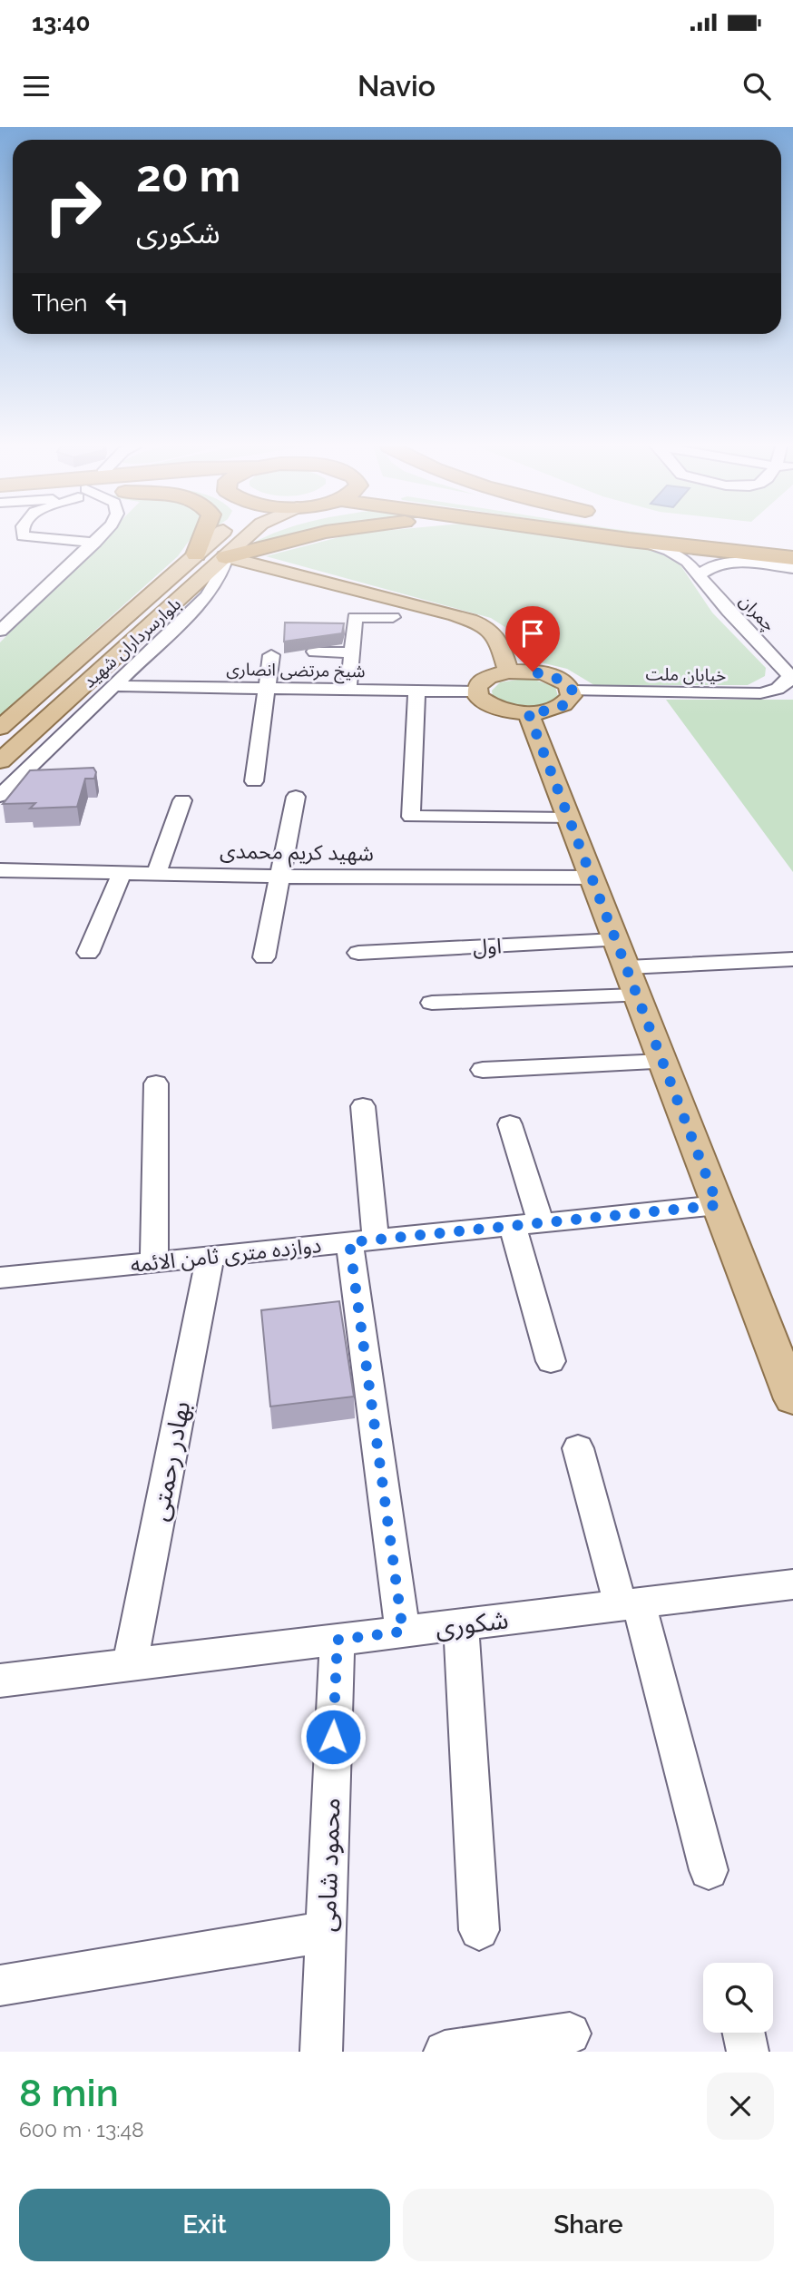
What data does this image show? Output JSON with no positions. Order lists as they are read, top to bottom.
{
  "streets": {
    "main road": ["بلوارسرداران شهید"],
    "street": [
      "چمران",
      "شیخ مرتضی انصاری",
      "خیابان ملت",
      "شهید کریم محمدی",
      "اول",
      "دوازده متری ثامن الائمه",
      "بهادر رحمتی",
      "شکوری",
      "محمود شامی"
    ]
  },
  "crossings": [
    ["چمران", "خیابان ملت"],
    ["دوازده متری ثامن الائمه", "بهادر رحمتی"],
    ["بهادر رحمتی", "شکوری"],
    ["شکوری", "محمود شامی"]
  ],
  "page": {
    "status": "13:40",
    "header": "Navio",
    "turn": ["20 m", "شکوری"],
    "then": "Then",
    "heading": ["8 min", "600 m · 13:48"],
    "buttons": ["Exit", "Share"]
  }
}
